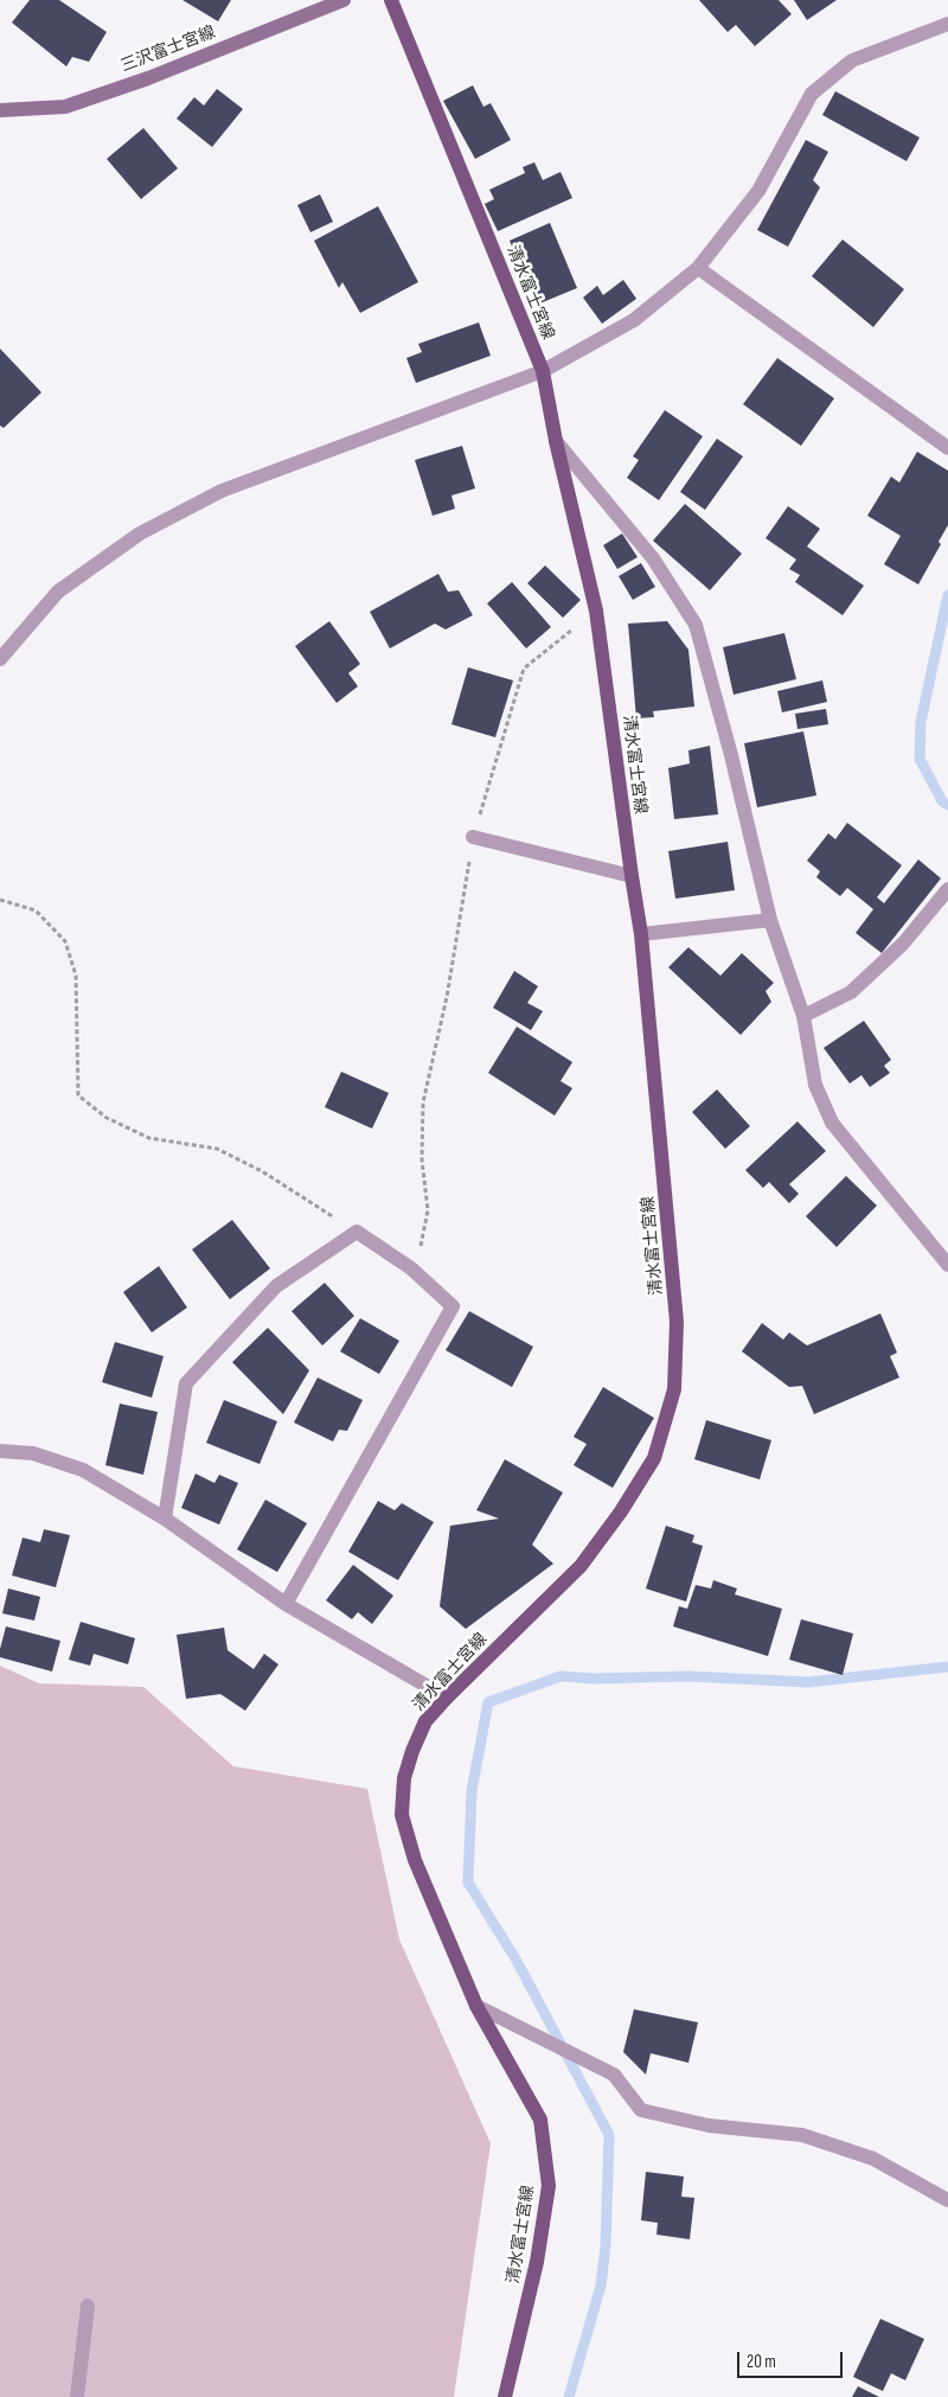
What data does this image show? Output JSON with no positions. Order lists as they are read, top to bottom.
{
  "streets": {
    "main road": ["三沢富士宮線", "清水富士宮線"]
  },
  "scale_bar": "20 m"
}
